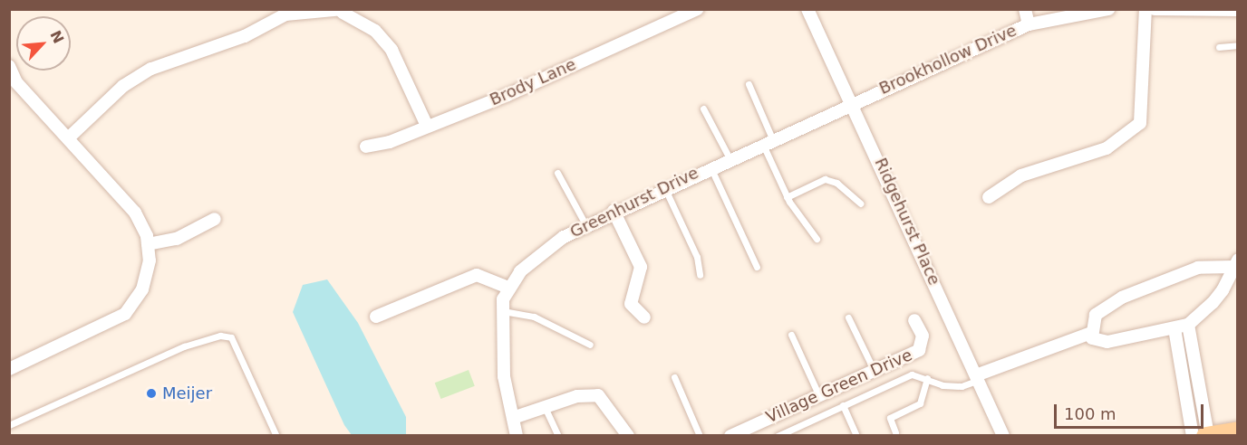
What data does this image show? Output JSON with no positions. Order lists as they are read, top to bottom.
{
  "streets": {
    "street": [
      "Brookhollow Drive",
      "Brody Lane",
      "Greenhurst Drive",
      "Ridgehurst Place",
      "Village Green Drive"
    ]
  },
  "crossings": [
    ["Brookhollow Drive", "Greenhurst Drive"],
    ["Brookhollow Drive", "Ridgehurst Place"],
    ["Greenhurst Drive", "Ridgehurst Place"]
  ],
  "places": ["Meijer"],
  "scale_bar": "100 m",
  "north": "top right"
}
